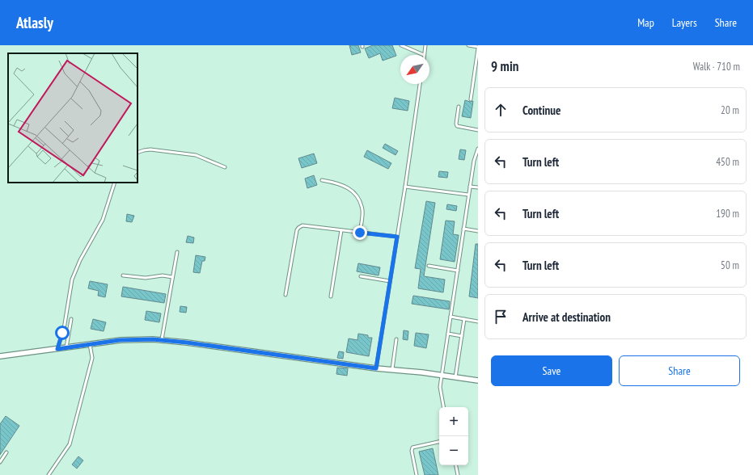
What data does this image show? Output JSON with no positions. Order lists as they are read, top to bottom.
{
  "north": "bottom left",
  "page": {
    "header": "Atlasly",
    "nav": ["Map", "Layers", "Share"],
    "heading": ["9 min", "Walk · 710 m"],
    "list": [
      ["Continue", "20 m"],
      ["Turn left", "450 m"],
      ["Turn left", "190 m"],
      ["Turn left", "50 m"],
      "Arrive at destination"
    ],
    "buttons": ["Save", "Share"],
    "map_buttons": ["+", "−"]
  }
}
